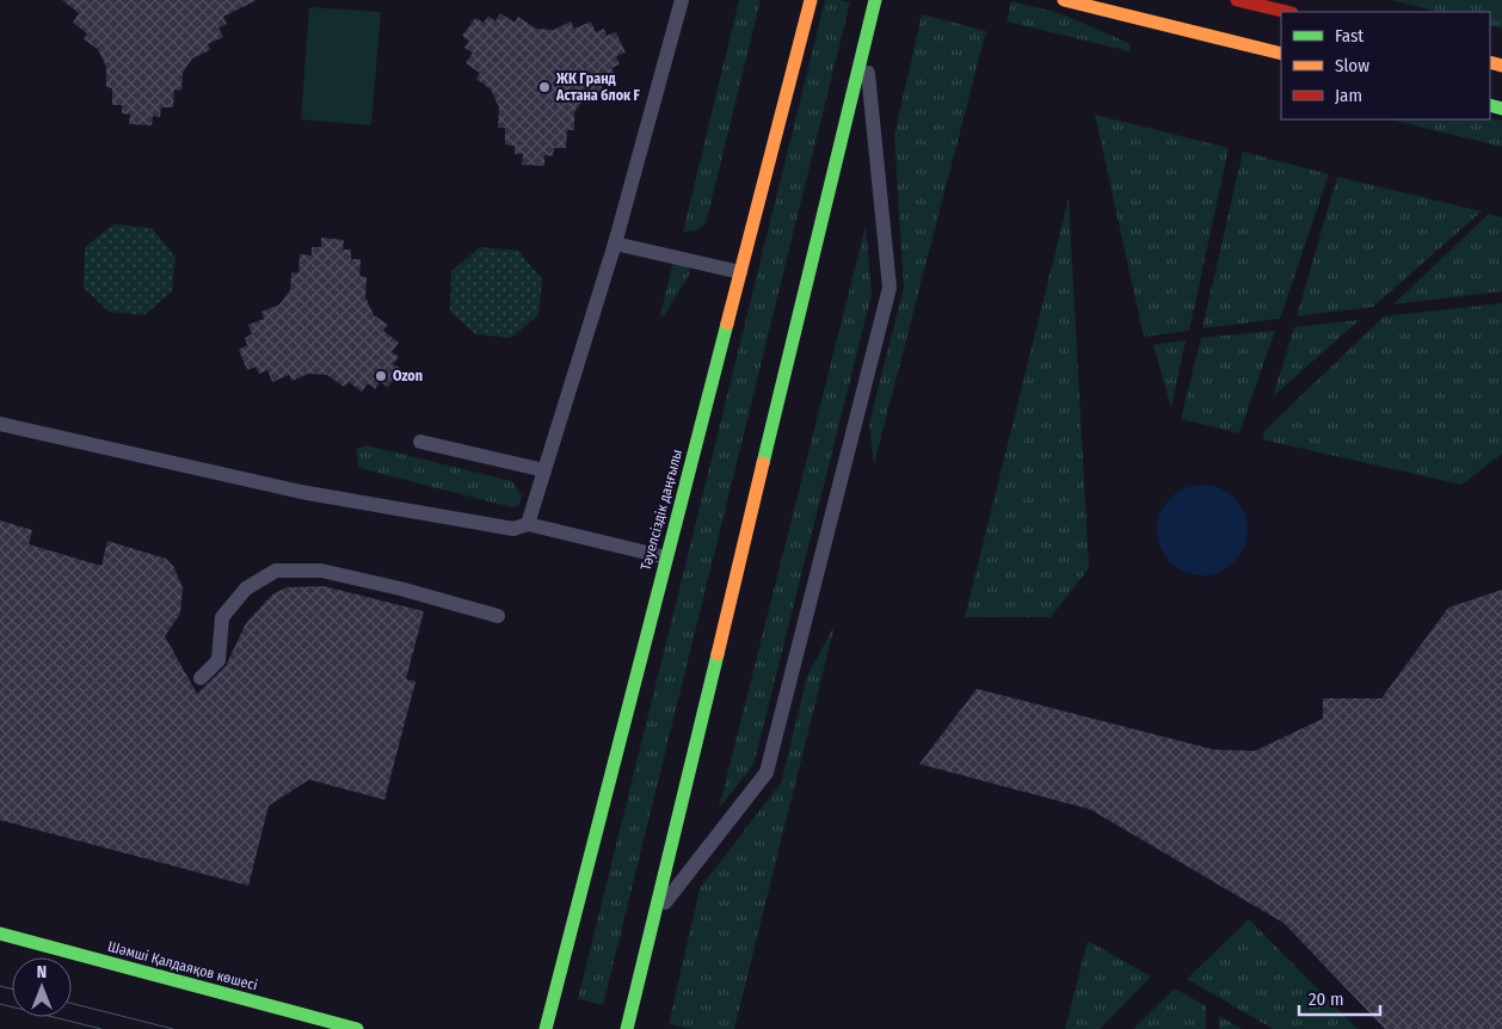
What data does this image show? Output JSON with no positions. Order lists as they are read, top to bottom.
{
  "streets": {
    "main road": ["Тәуелсіздік даңғылы", "Шәмші Қалдаяқов көшесі"]
  },
  "places": ["ЖК Гранд Астана блок F", "Ozon"],
  "legend": ["Fast", "Slow", "Jam"],
  "scale_bar": "20 m",
  "north": "top"
}
